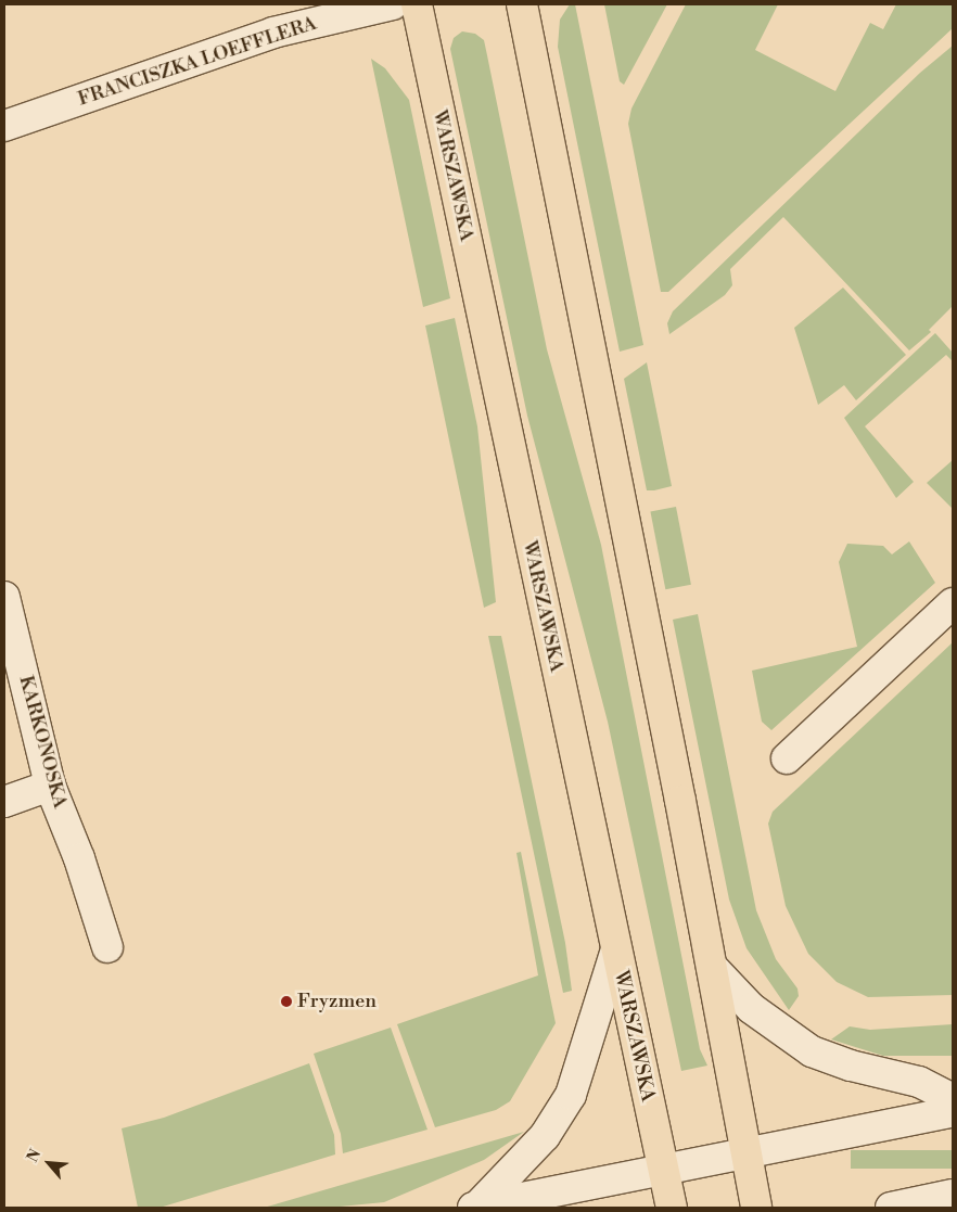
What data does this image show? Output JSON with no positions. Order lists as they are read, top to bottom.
{
  "streets": {
    "main road": ["WARSZAWSKA"],
    "street": ["FRANCISZKA LOEFFLERA", "KARKONOSKA"]
  },
  "places": ["Fryzmen"],
  "north": "top left"
}
